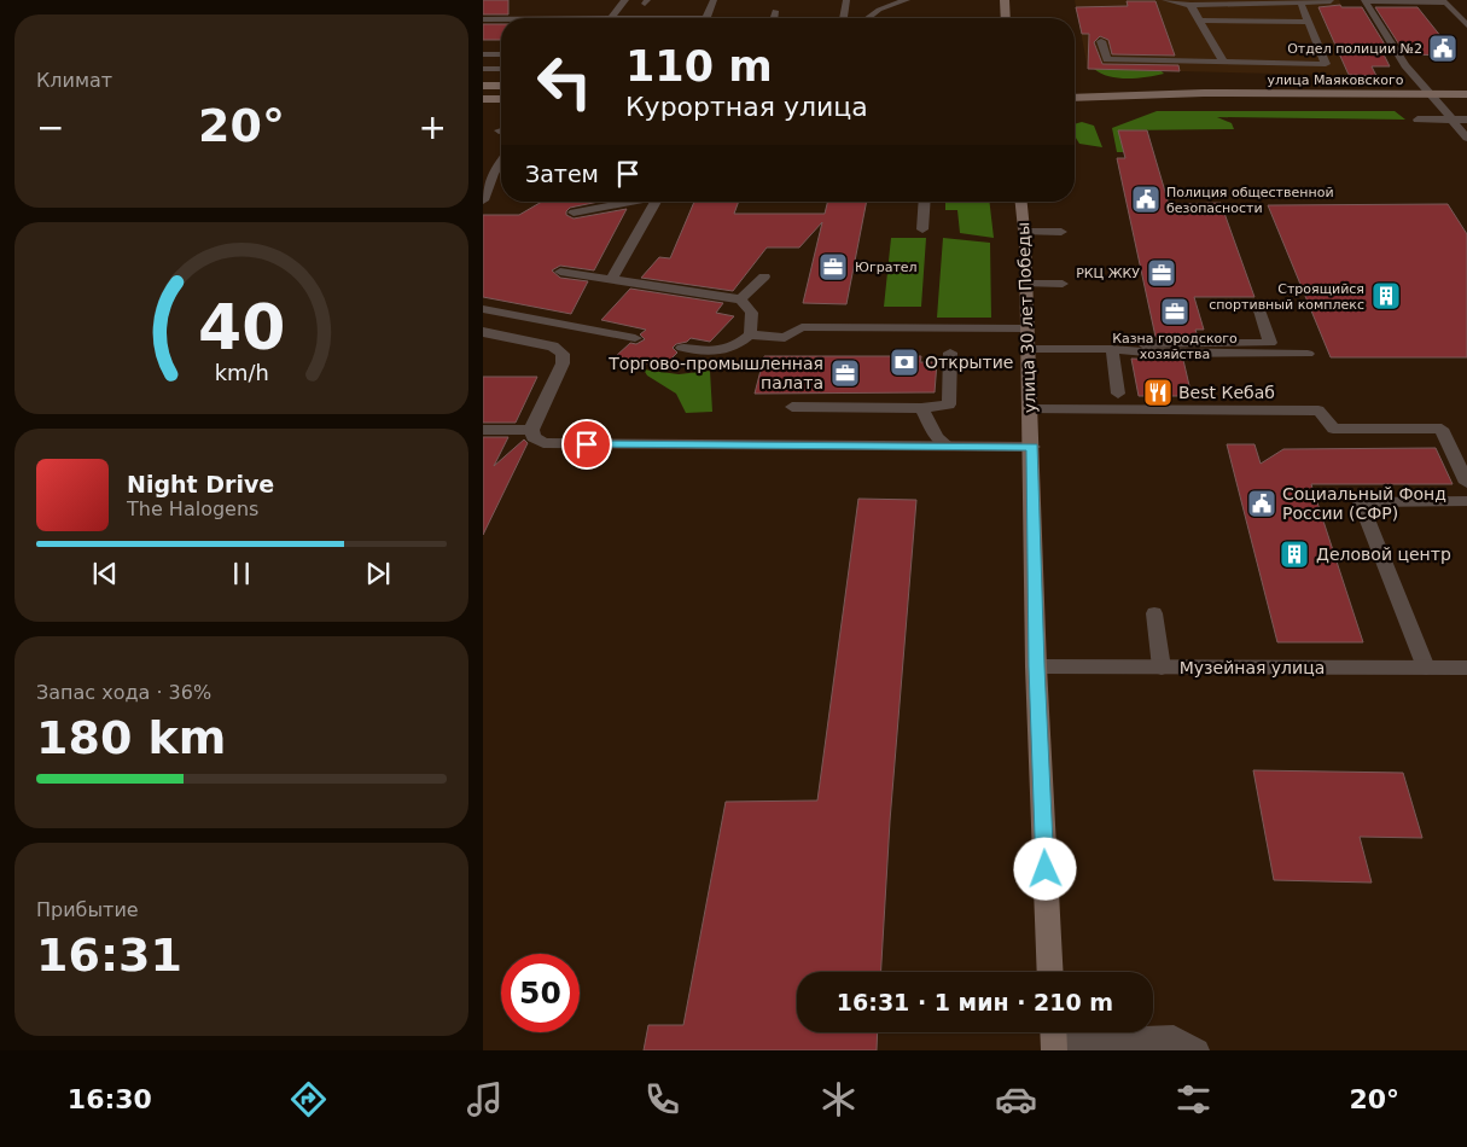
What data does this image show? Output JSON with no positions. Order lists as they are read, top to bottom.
{
  "streets": {
    "main road": ["улица Маяковского", "улица 30 лет Победы"],
    "street": ["Музейная улица"]
  },
  "crossings": [
    ["улица 30 лет Победы", "Музейная улица"]
  ],
  "places": {
    "public building": ["Отдел полиции №2", "Полиция общественной безопасности", "Социальный Фонд России (СФР)"],
    "office": [
      "Югрател",
      "РКЦ ЖКУ",
      "Казна городского хозяйства",
      "Торгово-промышленная палата"
    ],
    "building": ["Строящийся спортивный комплекс", "Деловой центр"],
    "bank": ["Открытие"],
    "restaurant": ["Best Кебаб"]
  },
  "page": {
    "tile": [
      "Климат",
      ["Запас хода · 36%", "180 km"],
      ["Прибытие", "16:31"]
    ],
    "turn": ["110 m", "Курортная улица"],
    "heat": ["−", "20°", "+"],
    "then": "Затем",
    "song": ["Night Drive", "The Halogens"],
    "limit": "50",
    "trip": "16:31 · 1 мин · 210 m",
    "tabs": ["16:30", "20°"],
    "gauge": ["40", "km/h"]
  }
}
